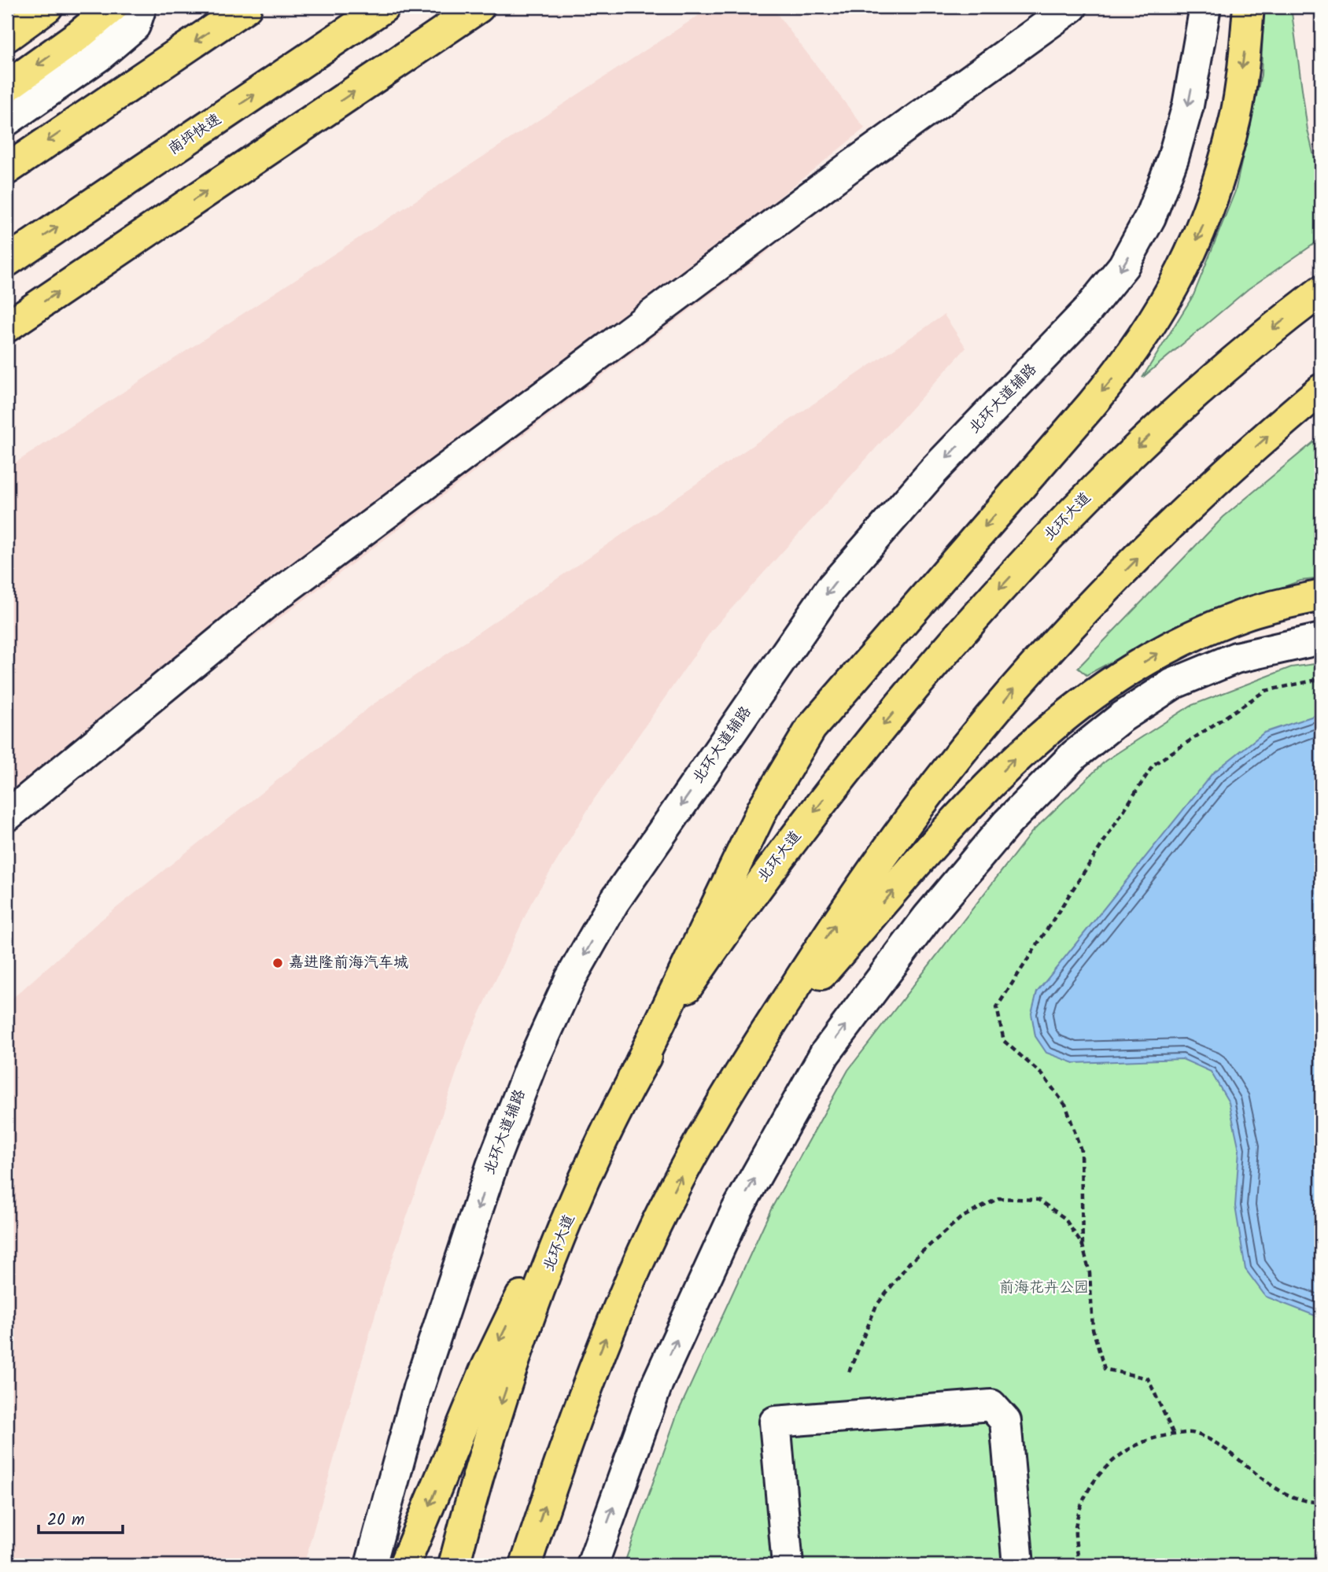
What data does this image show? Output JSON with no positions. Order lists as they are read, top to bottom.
{
  "streets": {
    "main road": ["南坪快速", "北环大道"],
    "street": ["北环大道辅路"]
  },
  "parks": ["前海花卉公园"],
  "places": ["嘉进隆前海汽车城"],
  "scale_bar": "20 m"
}
